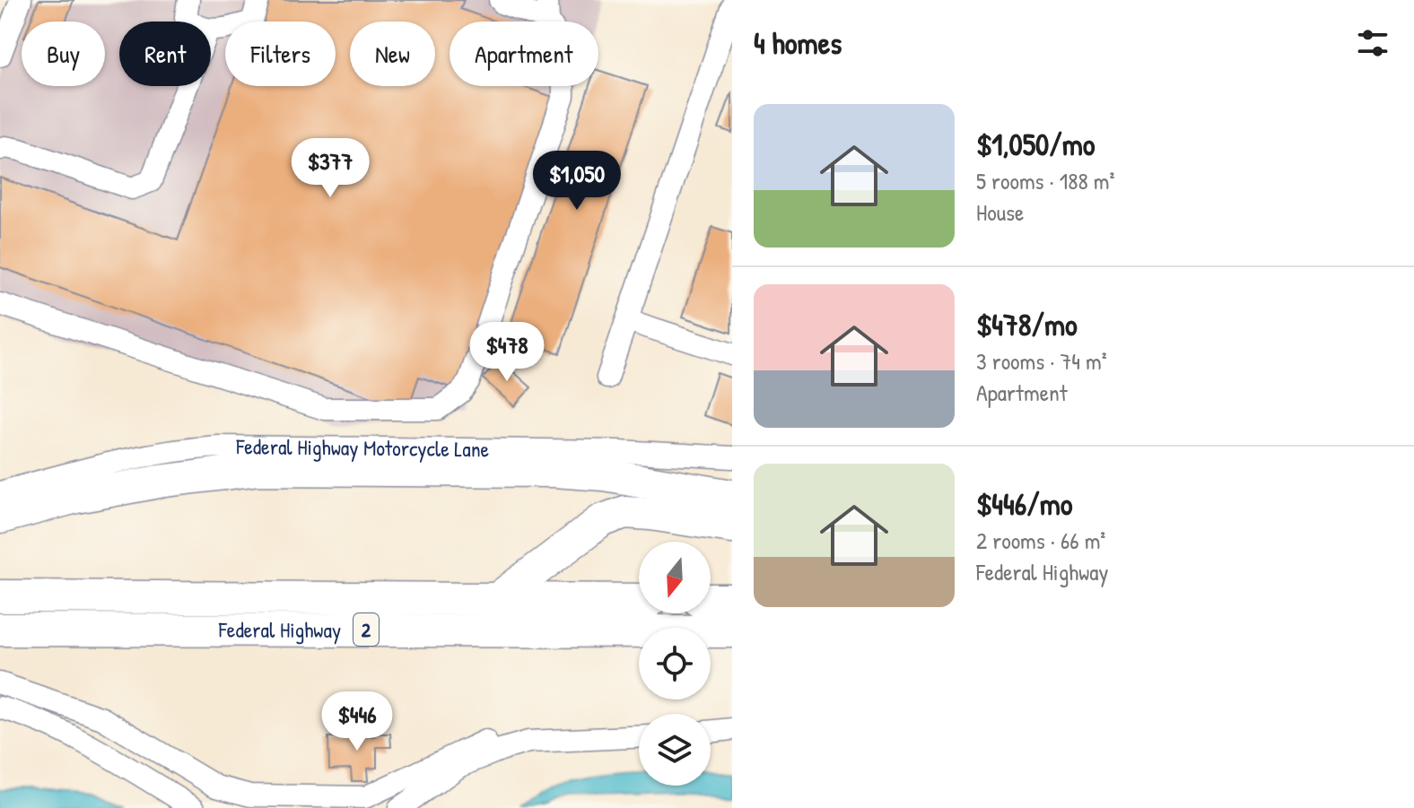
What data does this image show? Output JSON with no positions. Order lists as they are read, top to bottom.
{
  "streets": {
    "highway": ["Federal Highway", "2"],
    "lane": ["Federal Highway Motorcycle Lane"]
  },
  "north": "bottom",
  "page": {
    "heading": "4 homes",
    "chip": [
      "Buy",
      "Rent",
      "Filters",
      "New",
      "Apartment"
    ],
    "list": [
      {
        "name": "$1,050/mo",
        "note": "5 rooms · 188 m² · House"
      },
      {
        "name": "$478/mo",
        "note": "3 rooms · 74 m² · Apartment"
      },
      {
        "name": "$446/mo",
        "note": "2 rooms · 66 m² · Federal Highway"
      }
    ],
    "price": [
      "$377",
      "$1,050",
      "$478",
      "$446"
    ]
  }
}
